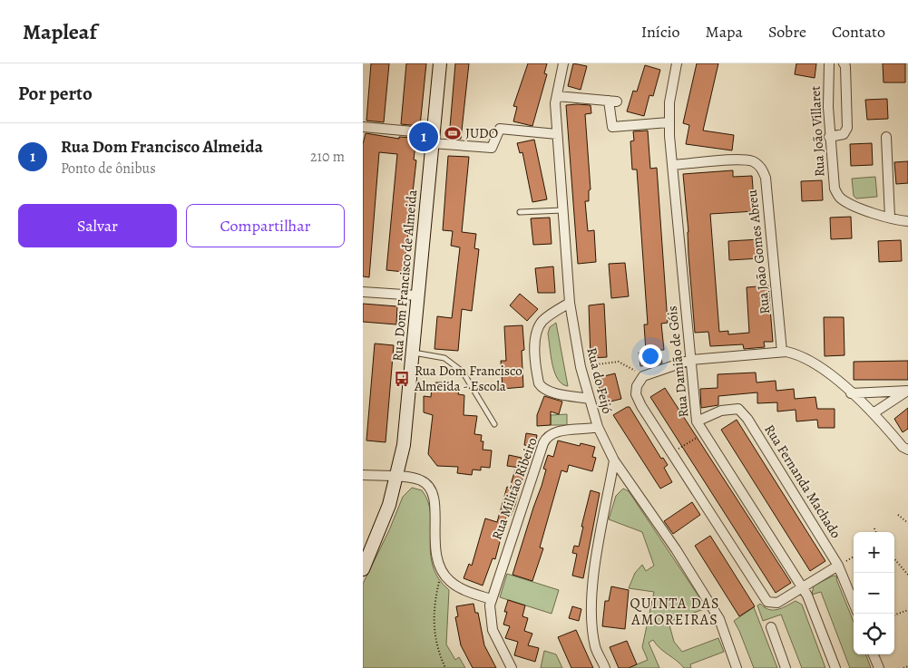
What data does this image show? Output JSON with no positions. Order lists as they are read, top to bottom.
{
  "streets": {
    "main road": ["Rua Dom Francisco de Almeida"],
    "street": [
      "Rua João Villaret",
      "Rua João Gomes Abreu",
      "Rua Damião de Góis",
      "Rua do Feijó",
      "Rua Fernanda Machado",
      "Rua Militão Ribeiro"
    ]
  },
  "crossings": [
    ["Rua João Gomes Abreu", "Rua Damião de Góis"],
    ["Rua Damião de Góis", "Rua Fernanda Machado"],
    ["Rua do Feijó", "Rua Militão Ribeiro"]
  ],
  "districts": ["QUINTA DAS AMOREIRAS"],
  "places": {
    "sports": ["JUDO"],
    "bus stop": ["Rua Dom Francisco Almeida - Escola"]
  },
  "page": {
    "header": "Mapleaf",
    "nav": [
      "Início",
      "Mapa",
      "Sobre",
      "Contato"
    ],
    "heading": "Por perto",
    "pins": "1",
    "list": [
      {
        "mark": "1",
        "name": "Rua Dom Francisco Almeida",
        "note": "Ponto de ônibus",
        "value": "210 m"
      }
    ],
    "buttons": ["Salvar", "Compartilhar"],
    "map_buttons": ["+", "−"]
  }
}
